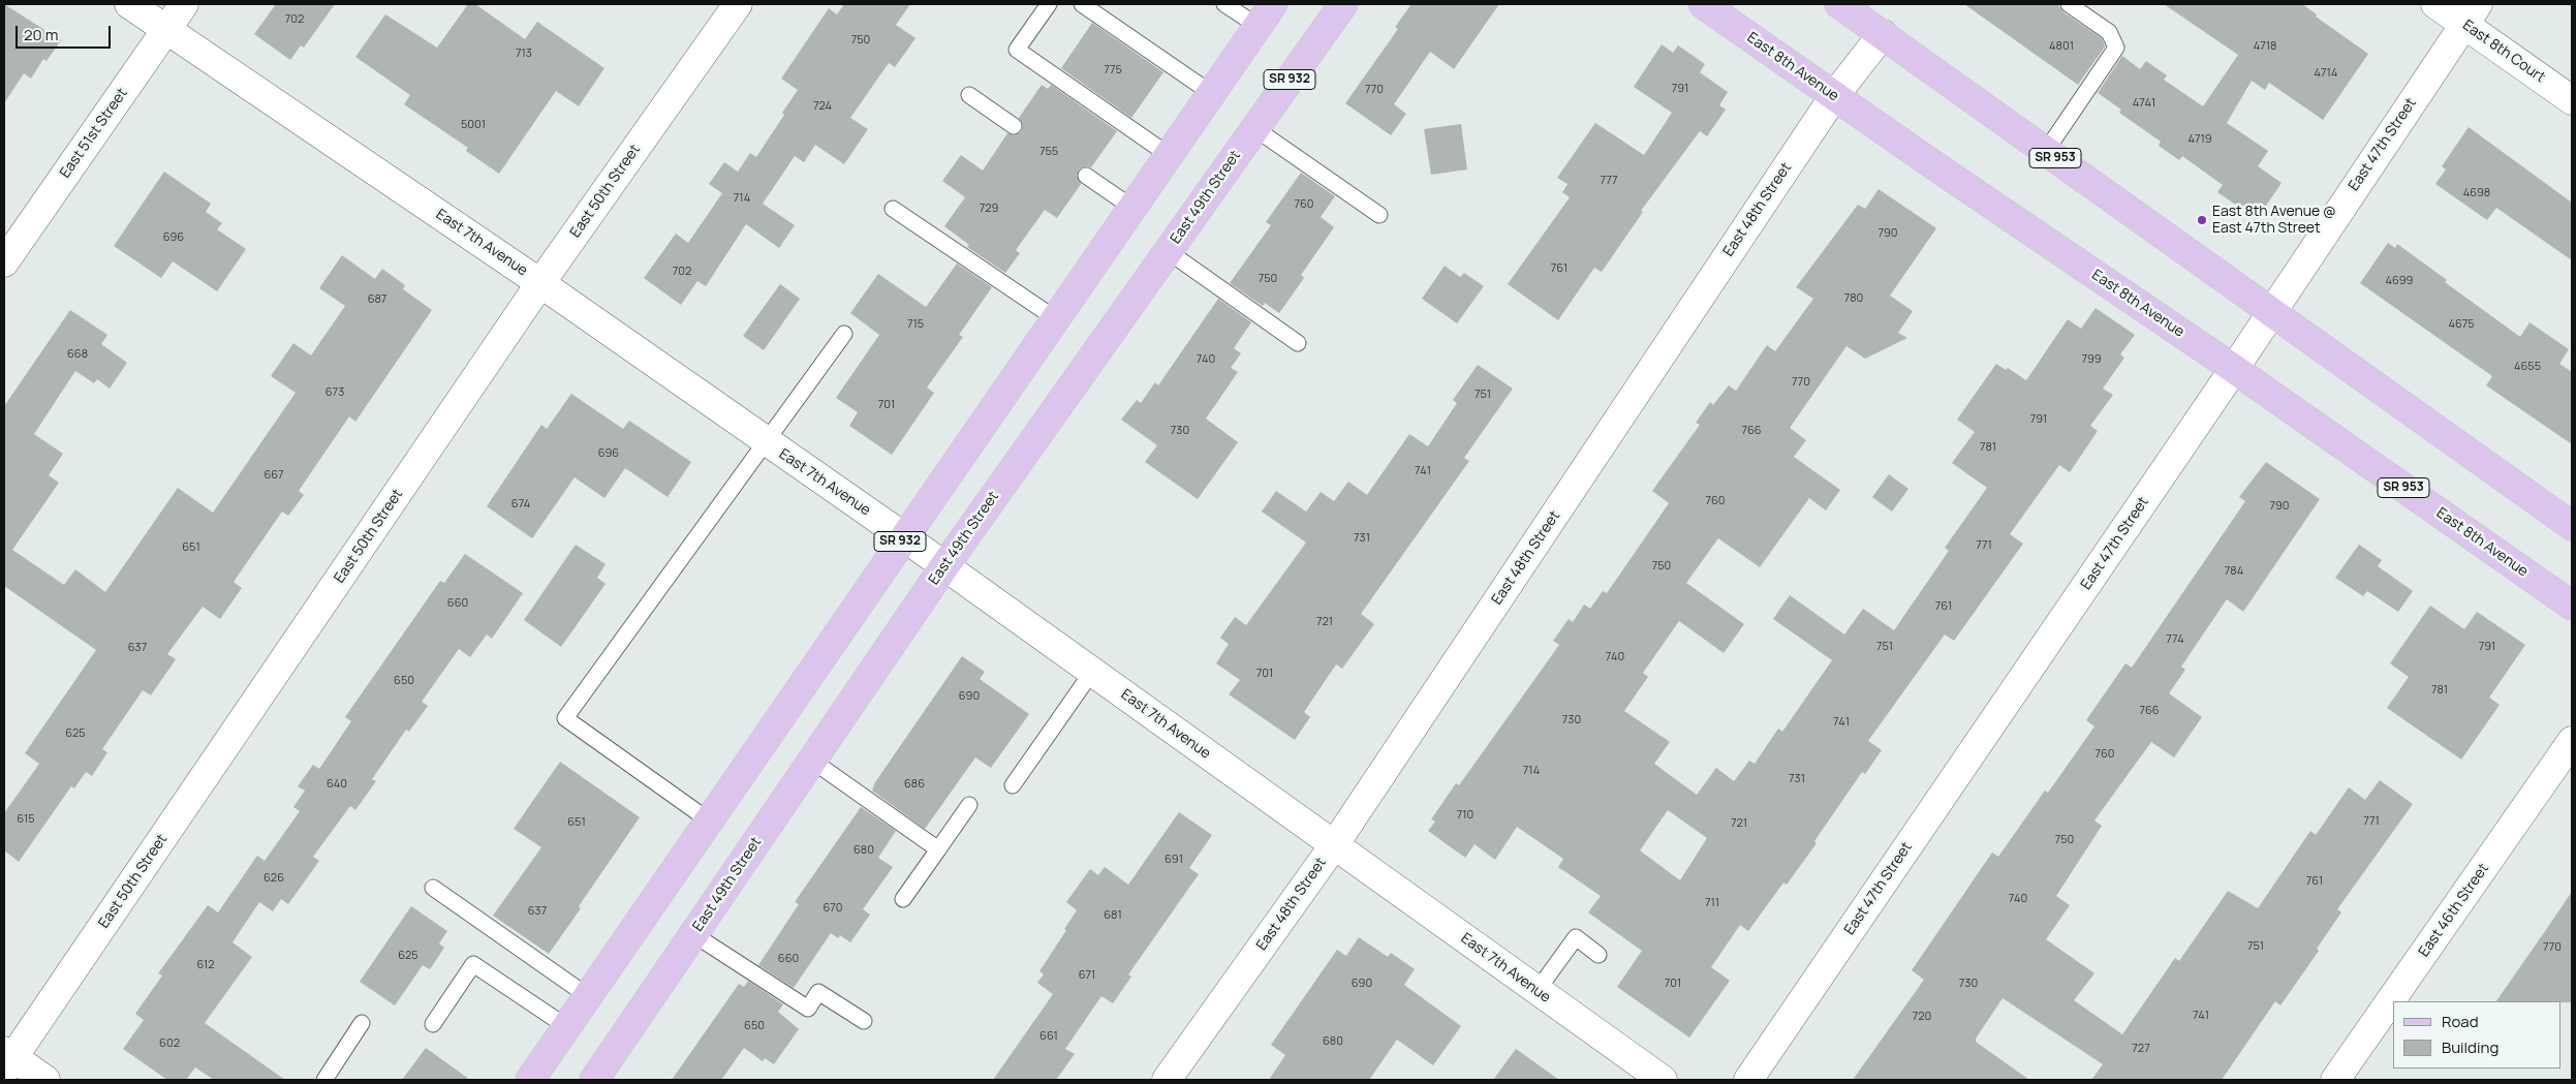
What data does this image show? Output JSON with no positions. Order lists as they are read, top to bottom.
{
  "streets": {
    "main road": [
      "East 8th Avenue",
      "SR 932",
      "SR 953",
      "East 49th Street"
    ],
    "street": [
      "East 8th Court",
      "East 51st Street",
      "East 47th Street",
      "East 50th Street",
      "East 48th Street",
      "East 7th Avenue",
      "East 46th Street"
    ]
  },
  "crossings": [
    ["East 8th Court", "East 47th Street"],
    ["East 8th Avenue", "East 47th Street"],
    ["East 8th Avenue", "East 48th Street"],
    ["SR 932", "East 7th Avenue"],
    ["East 51st Street", "East 7th Avenue"],
    ["East 47th Street", "SR 953"],
    ["SR 953", "East 48th Street"],
    ["East 50th Street", "East 7th Avenue"],
    ["East 49th Street", "East 7th Avenue"],
    ["East 48th Street", "East 7th Avenue"]
  ],
  "places": ["East 8th Avenue @ East 47th Street"],
  "house_numbers": [
    "702",
    "750",
    "4801",
    "4718",
    "713",
    "775",
    "4714",
    "791",
    "770",
    "4741",
    "724",
    "5001",
    "4719",
    "755",
    "777",
    "4698",
    "714",
    "760",
    "729",
    "790",
    "696",
    "761",
    "702",
    "750",
    "4699",
    "780",
    "687",
    "715",
    "4675",
    "668",
    "740",
    "799",
    "4655",
    "770",
    "673",
    "751",
    "701",
    "791",
    "730",
    "766",
    "781",
    "696",
    "741",
    "667",
    "760",
    "674",
    "790",
    "731",
    "771",
    "651",
    "750",
    "784",
    "660",
    "761",
    "721",
    "774",
    "751",
    "791",
    "637",
    "740",
    "701",
    "650",
    "781",
    "690",
    "766",
    "730",
    "741",
    "625",
    "760",
    "714",
    "731",
    "640",
    "686",
    "710",
    "615",
    "771",
    "651",
    "721",
    "750",
    "680",
    "691",
    "626",
    "761",
    "740",
    "711",
    "670",
    "637",
    "681",
    "751",
    "770",
    "625",
    "660",
    "612",
    "671",
    "690",
    "701",
    "730",
    "741",
    "720",
    "650",
    "661",
    "680",
    "602",
    "727"
  ],
  "legend": ["Road", "Building"],
  "scale_bar": "20 m"
}
